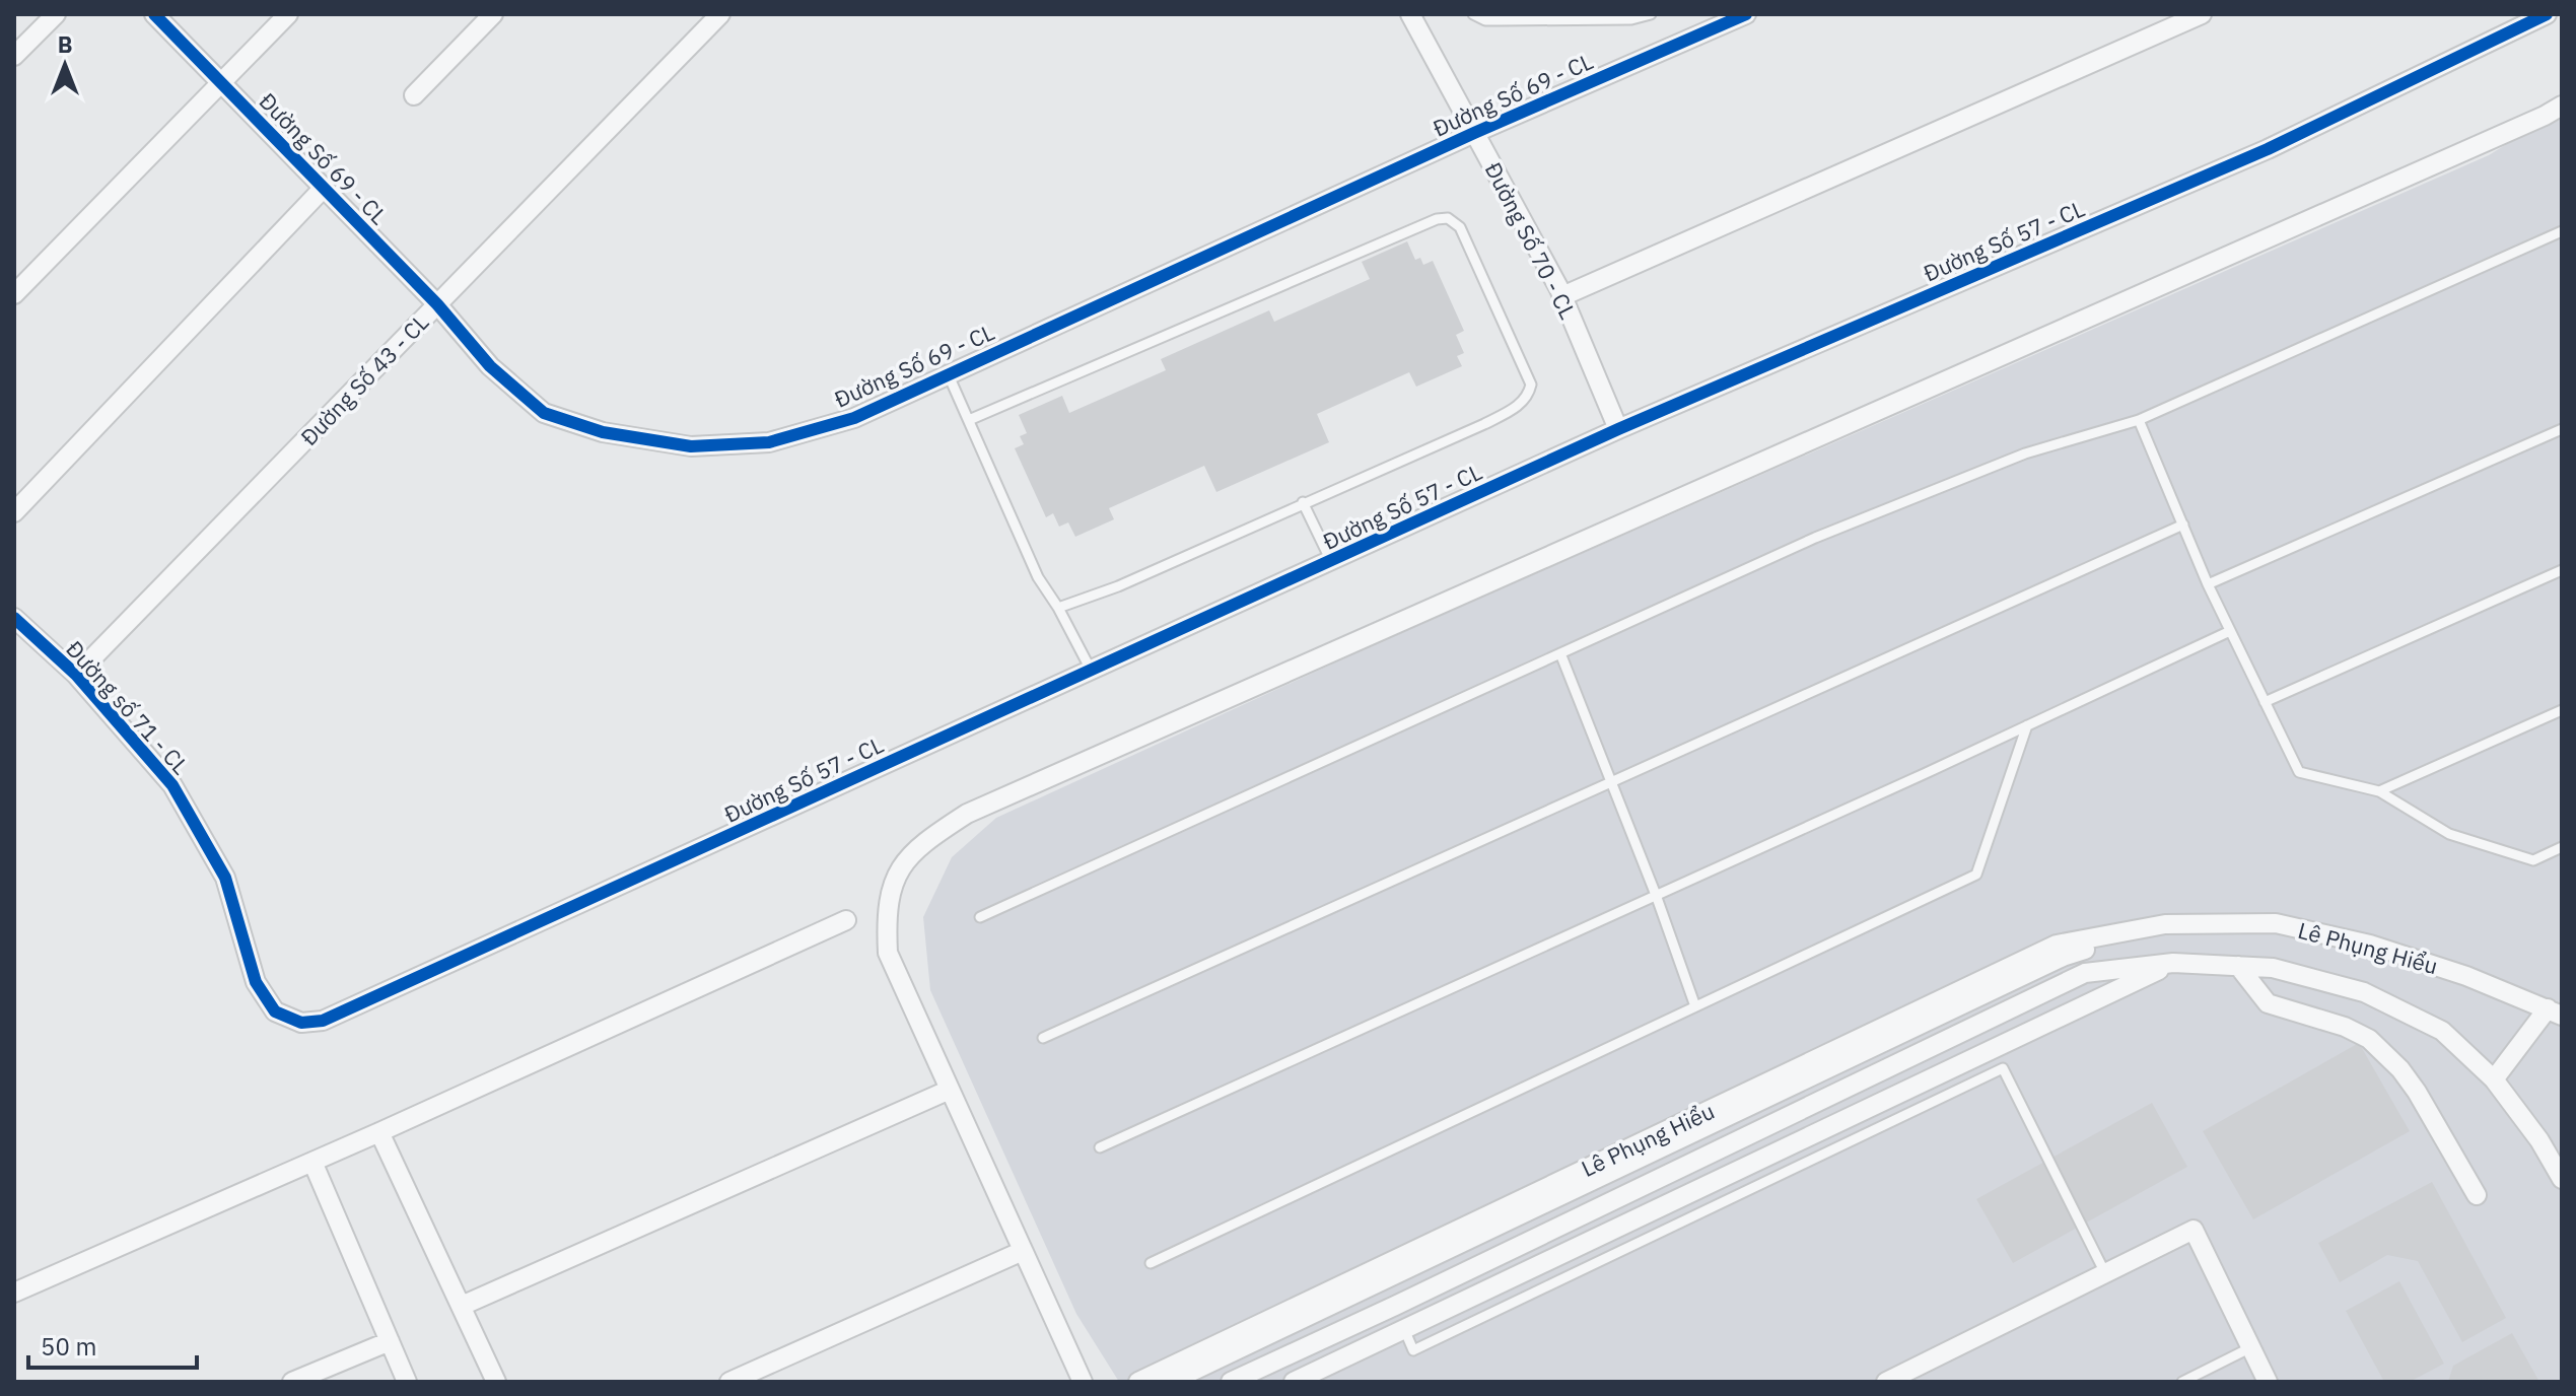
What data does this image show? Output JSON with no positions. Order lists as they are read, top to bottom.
{
  "streets": {
    "street": [
      "Đường Số 69 - CL",
      "Đường Số 70 - CL",
      "Đường Số 57 - CL",
      "Đường Số 43 - CL",
      "Đường số 71 - CL",
      "Lê Phụng Hiểu"
    ]
  },
  "crossings": [
    ["Đường Số 69 - CL", "Đường Số 70 - CL"],
    ["Đường Số 69 - CL", "Đường Số 43 - CL"],
    ["Đường Số 70 - CL", "Đường Số 57 - CL"],
    ["Đường Số 57 - CL", "Đường số 71 - CL"],
    ["Đường Số 43 - CL", "Đường số 71 - CL"]
  ],
  "scale_bar": "50 m",
  "north": "top"
}
